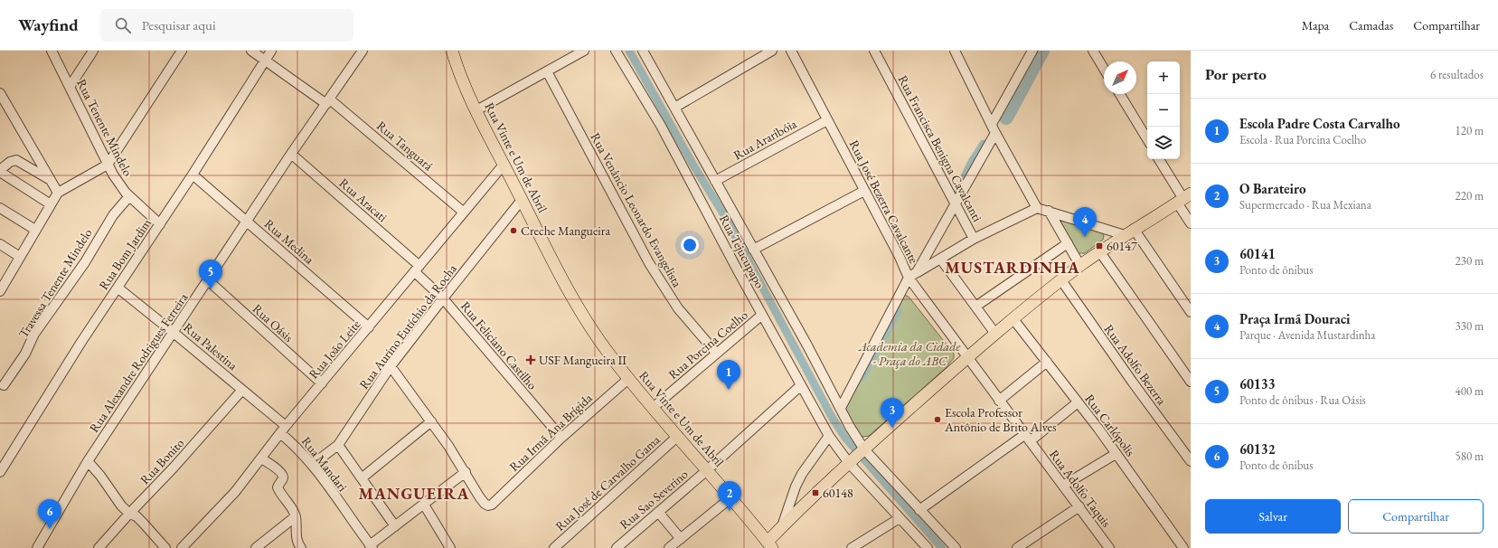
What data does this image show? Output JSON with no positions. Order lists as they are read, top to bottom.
{
  "streets": {
    "main road": ["Rua Vinte e Um de Abril"],
    "street": [
      "Rua Tenente Mindelo",
      "Rua Araribóia",
      "Rua Tanguará",
      "Rua Francisca Benigna Cavalcanti",
      "Rua Aracati",
      "Rua José Bezerra Cavalcante",
      "Rua Venâncio Leonardo Evangelista",
      "Rua Medina",
      "Rua Tejucupapo",
      "Rua Bom Jardim",
      "Travessa Tenente Mindelo",
      "Rua Oásis",
      "Rua Aurino Eutíchio da Rocha",
      "Rua Porcina Coelho",
      "Rua Feliciano Castilho",
      "Rua Palestina",
      "Rua João Leite",
      "Rua Alexandre Rodrigues Ferreira",
      "Rua Adolfo Bezerra",
      "Rua Carlópolis",
      "Rua Irmã Ana Brígida",
      "Rua Bonito",
      "Rua Mandari",
      "Rua José de Carvalho Gama",
      "Rua Adolfo Taquis",
      "Rua Sao Severino"
    ]
  },
  "crossings": [
    ["Rua Tenente Mindelo", "Rua Bom Jardim"],
    ["Rua Tenente Mindelo", "Travessa Tenente Mindelo"],
    ["Rua Araribóia", "Rua José Bezerra Cavalcante"],
    ["Rua Araribóia", "Rua Tejucupapo"],
    ["Rua Tanguará", "Rua Bom Jardim"],
    ["Rua Tanguará", "Rua João Leite"],
    ["Rua Tanguará", "Rua Alexandre Rodrigues Ferreira"],
    ["Rua Vinte e Um de Abril", "Rua Aurino Eutíchio da Rocha"],
    ["Rua Vinte e Um de Abril", "Rua Porcina Coelho"],
    ["Rua Vinte e Um de Abril", "Rua João Leite"],
    ["Rua Vinte e Um de Abril", "Rua Irmã Ana Brígida"],
    ["Rua Vinte e Um de Abril", "Rua José de Carvalho Gama"],
    ["Rua Vinte e Um de Abril", "Rua Sao Severino"],
    ["Rua Aracati", "Rua Feliciano Castilho"],
    ["Rua Aracati", "Rua João Leite"],
    ["Rua Aracati", "Rua Alexandre Rodrigues Ferreira"],
    ["Rua José Bezerra Cavalcante", "Rua Adolfo Taquis"],
    ["Rua Venâncio Leonardo Evangelista", "Rua Porcina Coelho"],
    ["Rua Medina", "Rua Bom Jardim"],
    ["Rua Medina", "Rua João Leite"],
    ["Rua Medina", "Rua Alexandre Rodrigues Ferreira"],
    ["Rua Tejucupapo", "Rua Porcina Coelho"],
    ["Rua Tejucupapo", "Rua Sao Severino"],
    ["Rua Bom Jardim", "Rua Palestina"],
    ["Rua Oásis", "Rua João Leite"],
    ["Rua Oásis", "Rua Alexandre Rodrigues Ferreira"],
    ["Rua Aurino Eutíchio da Rocha", "Rua Feliciano Castilho"],
    ["Rua Aurino Eutíchio da Rocha", "Rua Mandari"],
    ["Rua Feliciano Castilho", "Rua João Leite"],
    ["Rua Feliciano Castilho", "Rua Irmã Ana Brígida"],
    ["Rua Palestina", "Rua João Leite"],
    ["Rua Palestina", "Rua Alexandre Rodrigues Ferreira"],
    ["Rua Palestina", "Rua Bonito"],
    ["Rua Palestina", "Rua Mandari"],
    ["Rua João Leite", "Rua Mandari"]
  ],
  "districts": ["MUSTARDINHA", "MANGUEIRA"],
  "parks": ["Academia da Cidade - Praça do ABC"],
  "places": {
    "other": ["Creche Mangueira", "Escola Professor Antônio de Brito Alves"],
    "transit": ["60147", "60148"],
    "health": ["USF Mangueira II"]
  },
  "north": "top right",
  "page": {
    "header": "Wayfind",
    "search": "Pesquisar aqui",
    "nav": ["Mapa", "Camadas", "Compartilhar"],
    "heading": ["Por perto", "6 resultados"],
    "map_buttons": ["+", "−"],
    "list": [
      {
        "mark": "1",
        "name": "Escola Padre Costa Carvalho",
        "note": "Escola · Rua Porcina Coelho",
        "value": "120 m"
      },
      {
        "mark": "2",
        "name": "O Barateiro",
        "note": "Supermercado · Rua Mexiana",
        "value": "220 m"
      },
      {
        "mark": "3",
        "name": "60141",
        "note": "Ponto de ônibus",
        "value": "230 m"
      },
      {
        "mark": "4",
        "name": "Praça Irmã Douraci",
        "note": "Parque · Avenida Mustardinha",
        "value": "330 m"
      },
      {
        "mark": "5",
        "name": "60133",
        "note": "Ponto de ônibus · Rua Oásis",
        "value": "400 m"
      },
      {
        "mark": "6",
        "name": "60132",
        "note": "Ponto de ônibus",
        "value": "580 m"
      }
    ],
    "pins": [
      "4",
      "5",
      "1",
      "3",
      "2",
      "6"
    ],
    "buttons": ["Salvar", "Compartilhar"]
  }
}
